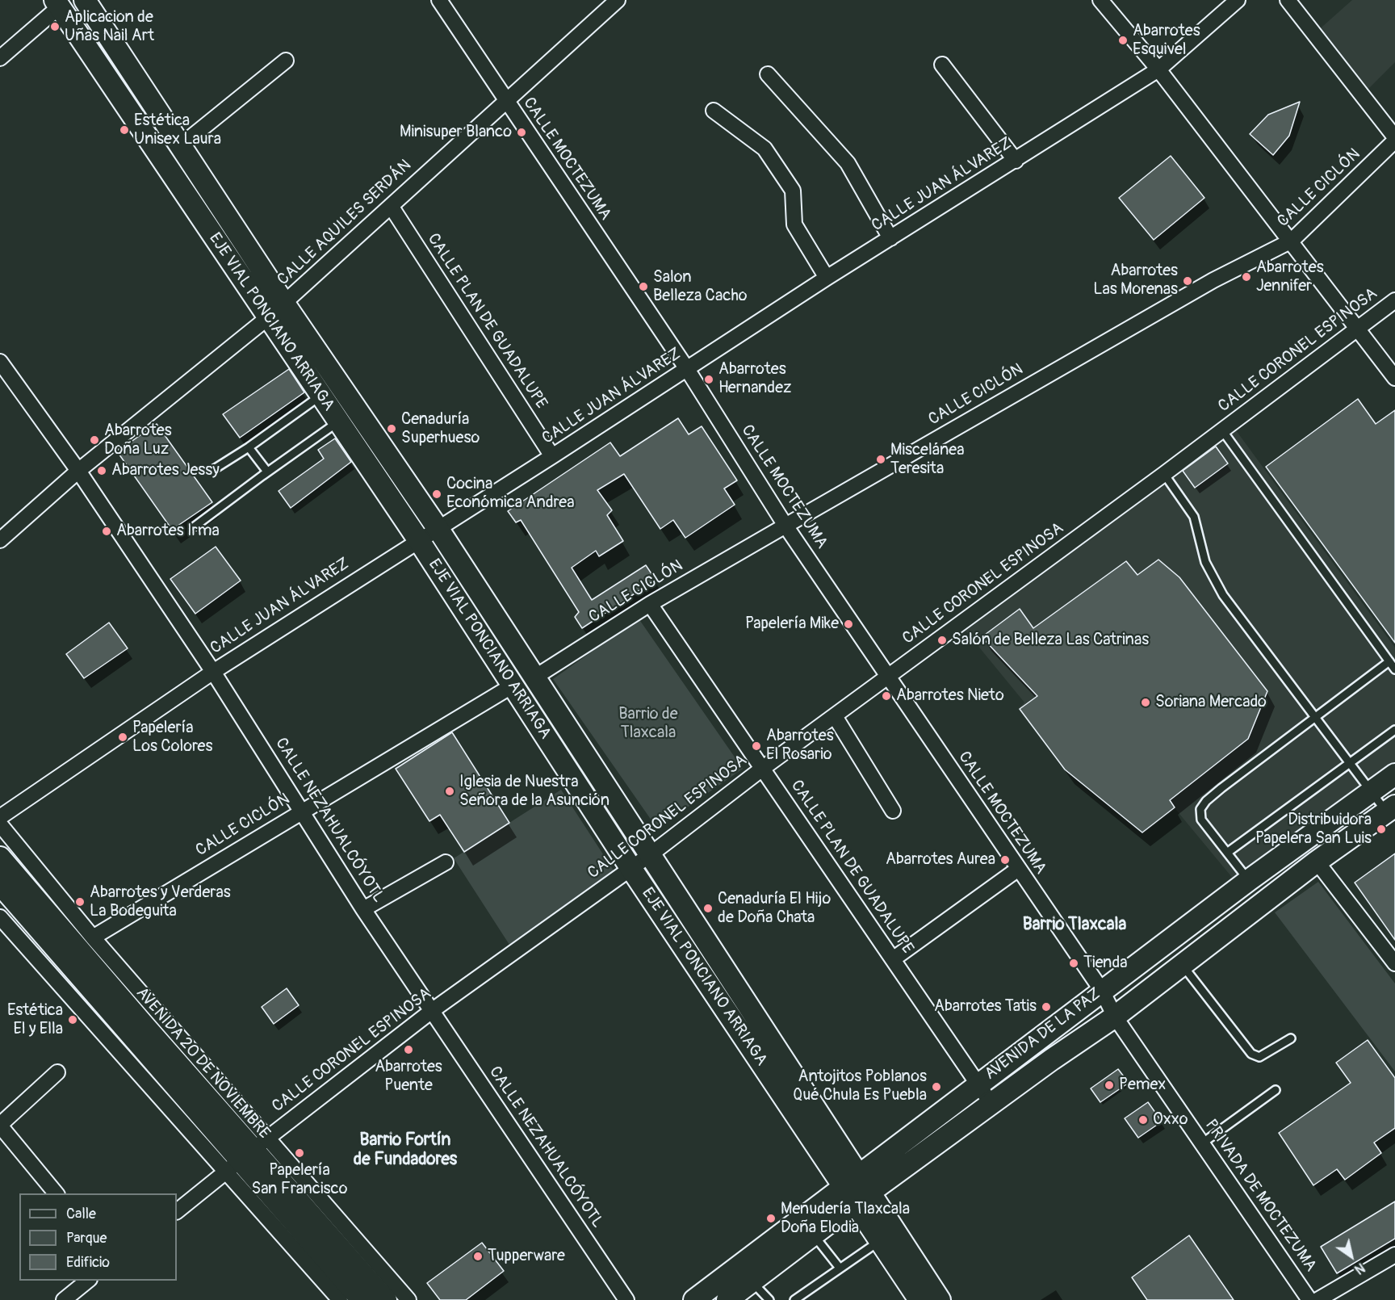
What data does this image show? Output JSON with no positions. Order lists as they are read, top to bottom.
{
  "streets": {
    "main road": ["EJE VIAL PONCIANO ARRIAGA", "AVENIDA DE LA PAZ", "AVENIDA 20 DE NOVIEMBRE"],
    "street": [
      "CALLE MOCTEZUMA",
      "CALLE JUAN ÁLVAREZ",
      "CALLE CICLÓN",
      "CALLE AQUILES SERDÁN",
      "CALLE PLAN DE GUADALUPE",
      "CALLE CORONEL ESPINOSA",
      "CALLE NEZAHUALCÓYOTL",
      "PRIVADA DE MOCTEZUMA"
    ]
  },
  "crossings": [
    ["CALLE MOCTEZUMA", "CALLE JUAN ÁLVAREZ"],
    ["CALLE MOCTEZUMA", "CALLE CICLÓN"],
    ["CALLE MOCTEZUMA", "CALLE AQUILES SERDÁN"],
    ["CALLE MOCTEZUMA", "CALLE CORONEL ESPINOSA"],
    ["CALLE MOCTEZUMA", "AVENIDA DE LA PAZ"],
    ["CALLE MOCTEZUMA", "PRIVADA DE MOCTEZUMA"],
    ["CALLE JUAN ÁLVAREZ", "CALLE PLAN DE GUADALUPE"],
    ["CALLE JUAN ÁLVAREZ", "EJE VIAL PONCIANO ARRIAGA"],
    ["CALLE JUAN ÁLVAREZ", "CALLE NEZAHUALCÓYOTL"],
    ["CALLE CICLÓN", "CALLE PLAN DE GUADALUPE"],
    ["CALLE CICLÓN", "EJE VIAL PONCIANO ARRIAGA"],
    ["CALLE CICLÓN", "CALLE NEZAHUALCÓYOTL"],
    ["CALLE CICLÓN", "AVENIDA 20 DE NOVIEMBRE"],
    ["CALLE AQUILES SERDÁN", "CALLE PLAN DE GUADALUPE"],
    ["CALLE AQUILES SERDÁN", "EJE VIAL PONCIANO ARRIAGA"],
    ["CALLE AQUILES SERDÁN", "CALLE NEZAHUALCÓYOTL"],
    ["CALLE PLAN DE GUADALUPE", "CALLE CORONEL ESPINOSA"],
    ["CALLE PLAN DE GUADALUPE", "AVENIDA DE LA PAZ"],
    ["EJE VIAL PONCIANO ARRIAGA", "CALLE CORONEL ESPINOSA"],
    ["EJE VIAL PONCIANO ARRIAGA", "AVENIDA DE LA PAZ"],
    ["CALLE CORONEL ESPINOSA", "CALLE NEZAHUALCÓYOTL"],
    ["CALLE CORONEL ESPINOSA", "AVENIDA 20 DE NOVIEMBRE"],
    ["AVENIDA DE LA PAZ", "PRIVADA DE MOCTEZUMA"]
  ],
  "districts": ["Barrio Tlaxcala", "Barrio Fortín de Fundadores"],
  "parks": ["Barrio de Tlaxcala"],
  "places": [
    "Aplicacion de Uñas Nail Art",
    "Abarrotes Esquivel",
    "Estética Unisex Laura",
    "Minisuper Blanco",
    "Abarrotes Jennifer",
    "Abarrotes Las Morenas",
    "Salon Belleza Cacho",
    "Abarrotes Hernandez",
    "Cenaduría Superhueso",
    "Abarrotes Doña Luz",
    "Miscelánea Teresita",
    "Abarrotes Jessy",
    "Cocina Económica Andrea",
    "Abarrotes Irma",
    "Papelería Mike",
    "Salón de Belleza Las Catrinas",
    "Abarrotes Nieto",
    "Soriana Mercado",
    "Papelería Los Colores",
    "Abarrotes El Rosario",
    "Iglesia de Nuestra Señora de la Asunción",
    "Distribuidora Papelera San Luis",
    "Abarrotes Aurea",
    "Abarrotes y Verderas La Bodeguita",
    "Cenaduría El Hijo de Doña Chata",
    "Tienda",
    "Abarrotes Tatis",
    "Estética El y Ella",
    "Abarrotes Puente",
    "Pemex",
    "Antojitos Poblanos Qué Chula Es Puebla",
    "Oxxo",
    "Papelería San Francisco",
    "Menudería Tlaxcala Doña Elodia",
    "Tupperware"
  ],
  "legend": ["Calle", "Parque", "Edificio"],
  "north": "bottom right"
}
